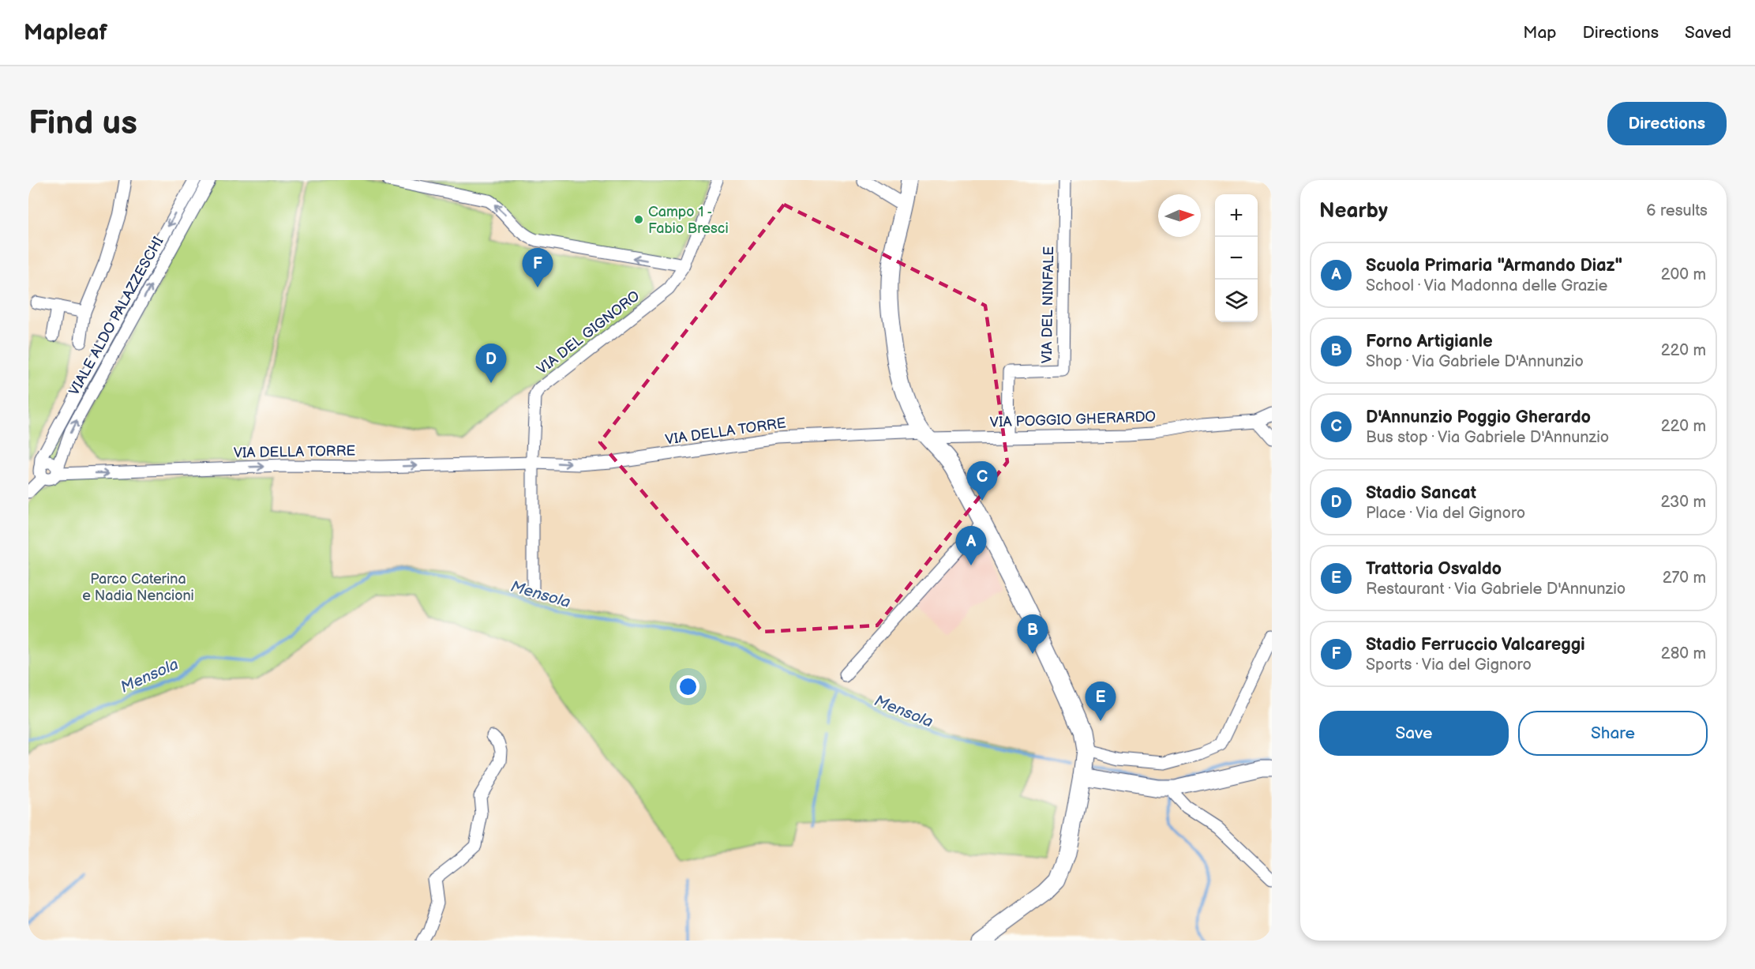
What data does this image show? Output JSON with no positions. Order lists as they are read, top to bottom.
{
  "streets": {
    "street": [
      "VIA DEL NINFALE",
      "VIALE ALDO PALAZZESCHI",
      "VIA DEL GIGNORO",
      "VIA POGGIO GHERARDO",
      "VIA DELLA TORRE"
    ]
  },
  "crossings": [
    ["VIA DEL NINFALE", "VIA POGGIO GHERARDO"],
    ["VIALE ALDO PALAZZESCHI", "VIA DELLA TORRE"],
    ["VIA DEL GIGNORO", "VIA DELLA TORRE"],
    ["VIA POGGIO GHERARDO", "VIA DELLA TORRE"]
  ],
  "one_way": ["VIA DELLA TORRE"],
  "water": ["Mensola"],
  "parks": ["Parco Caterina e Nadia Nencioni"],
  "places": ["Campo 1 - Fabio Bresci"],
  "north": "right",
  "page": {
    "header": "Mapleaf",
    "nav": ["Map", "Directions", "Saved"],
    "buttons": [
      "Directions",
      ["Save", "Share"]
    ],
    "title": "Find us",
    "heading": ["Nearby", "6 results"],
    "map_buttons": ["+", "−"],
    "list": [
      {
        "mark": "A",
        "name": "Scuola Primaria \"Armando Diaz\"",
        "note": "School · Via Madonna delle Grazie",
        "value": "200 m"
      },
      {
        "mark": "B",
        "name": "Forno Artigianle",
        "note": "Shop · Via Gabriele D'Annunzio",
        "value": "220 m"
      },
      {
        "mark": "C",
        "name": "D'Annunzio Poggio Gherardo",
        "note": "Bus stop · Via Gabriele D'Annunzio",
        "value": "220 m"
      },
      {
        "mark": "D",
        "name": "Stadio Sancat",
        "note": "Place · Via del Gignoro",
        "value": "230 m"
      },
      {
        "mark": "E",
        "name": "Trattoria Osvaldo",
        "note": "Restaurant · Via Gabriele D'Annunzio",
        "value": "270 m"
      },
      {
        "mark": "F",
        "name": "Stadio Ferruccio Valcareggi",
        "note": "Sports · Via del Gignoro",
        "value": "280 m"
      }
    ],
    "pins": [
      "F",
      "D",
      "C",
      "A",
      "B",
      "E"
    ]
  }
}
